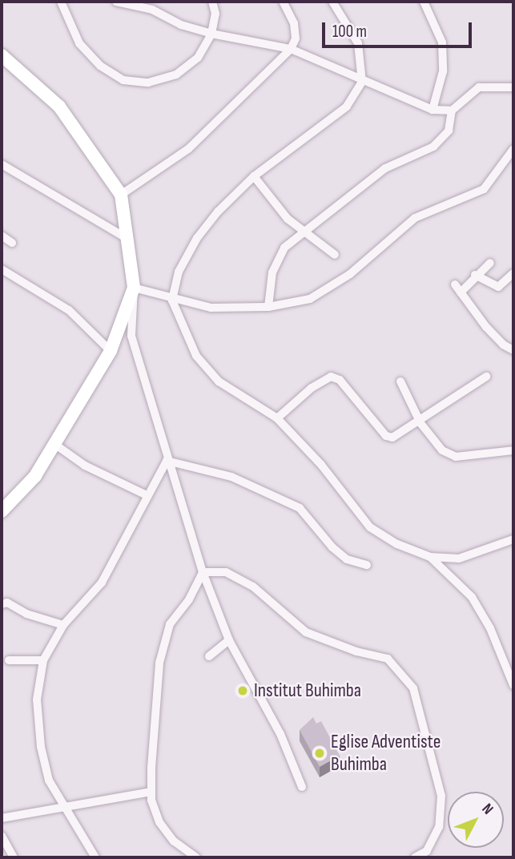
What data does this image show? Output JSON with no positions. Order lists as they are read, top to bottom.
{
  "places": ["Institut Buhimba", "Eglise Adventiste Buhimba"],
  "scale_bar": "100 m",
  "north": "top right"
}
